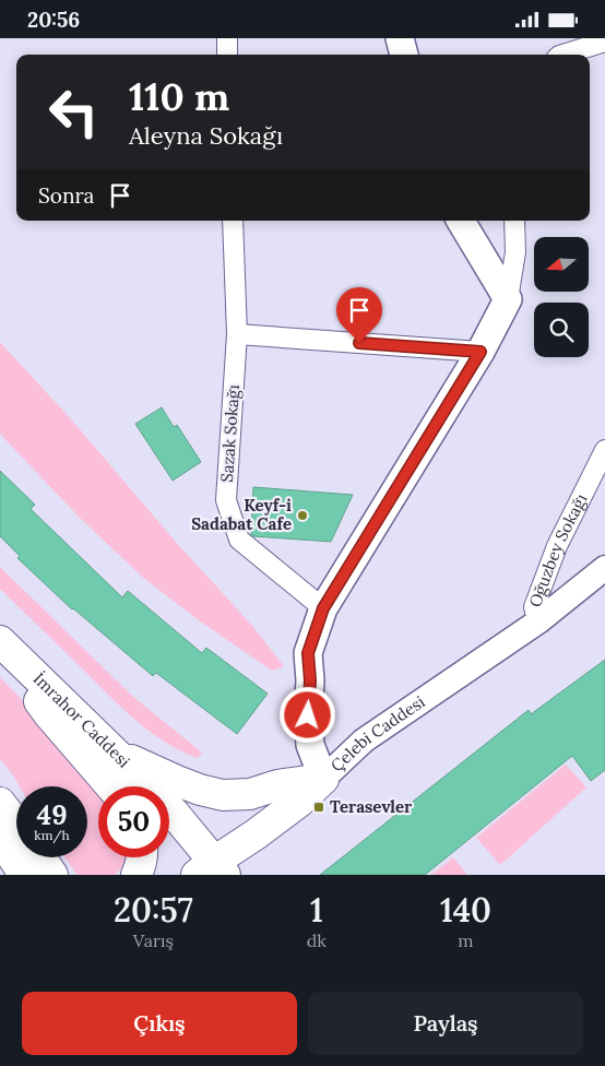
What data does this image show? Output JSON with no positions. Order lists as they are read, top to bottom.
{
  "streets": {
    "main road": ["İmrahor Caddesi"],
    "street": ["Sazak Sokağı", "Oğuzbey Sokağı", "Çelebi Caddesi"]
  },
  "crossings": [
    ["Oğuzbey Sokağı", "Çelebi Caddesi"]
  ],
  "places": {
    "other": ["Keyf-i Sadabat Cafe"],
    "transit": ["Terasevler"]
  },
  "north": "left",
  "page": {
    "status": "20:56",
    "turn": ["110 m", "Aleyna Sokağı"],
    "then": "Sonra",
    "speed": "49 km/h",
    "limit": "50",
    "eta": [
      "20:57",
      "Varış",
      "1",
      "dk",
      "140",
      "m"
    ],
    "buttons": ["Çıkış", "Paylaş"]
  }
}
